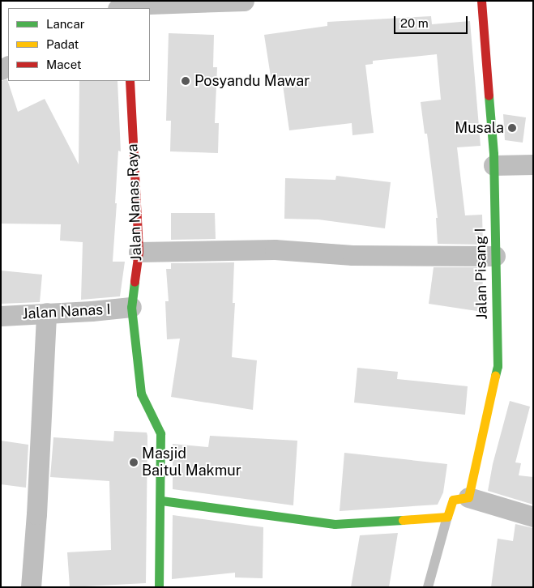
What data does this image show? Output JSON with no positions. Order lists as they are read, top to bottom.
{
  "streets": {
    "street": ["Jalan Nanas Raya", "Jalan Pisang I", "Jalan Nanas I"]
  },
  "crossings": [
    ["Jalan Nanas Raya", "Jalan Nanas I"]
  ],
  "places": ["Posyandu Mawar", "Musala", "Masjid Baitul Makmur"],
  "legend": ["Lancar", "Padat", "Macet"],
  "scale_bar": "20 m"
}
